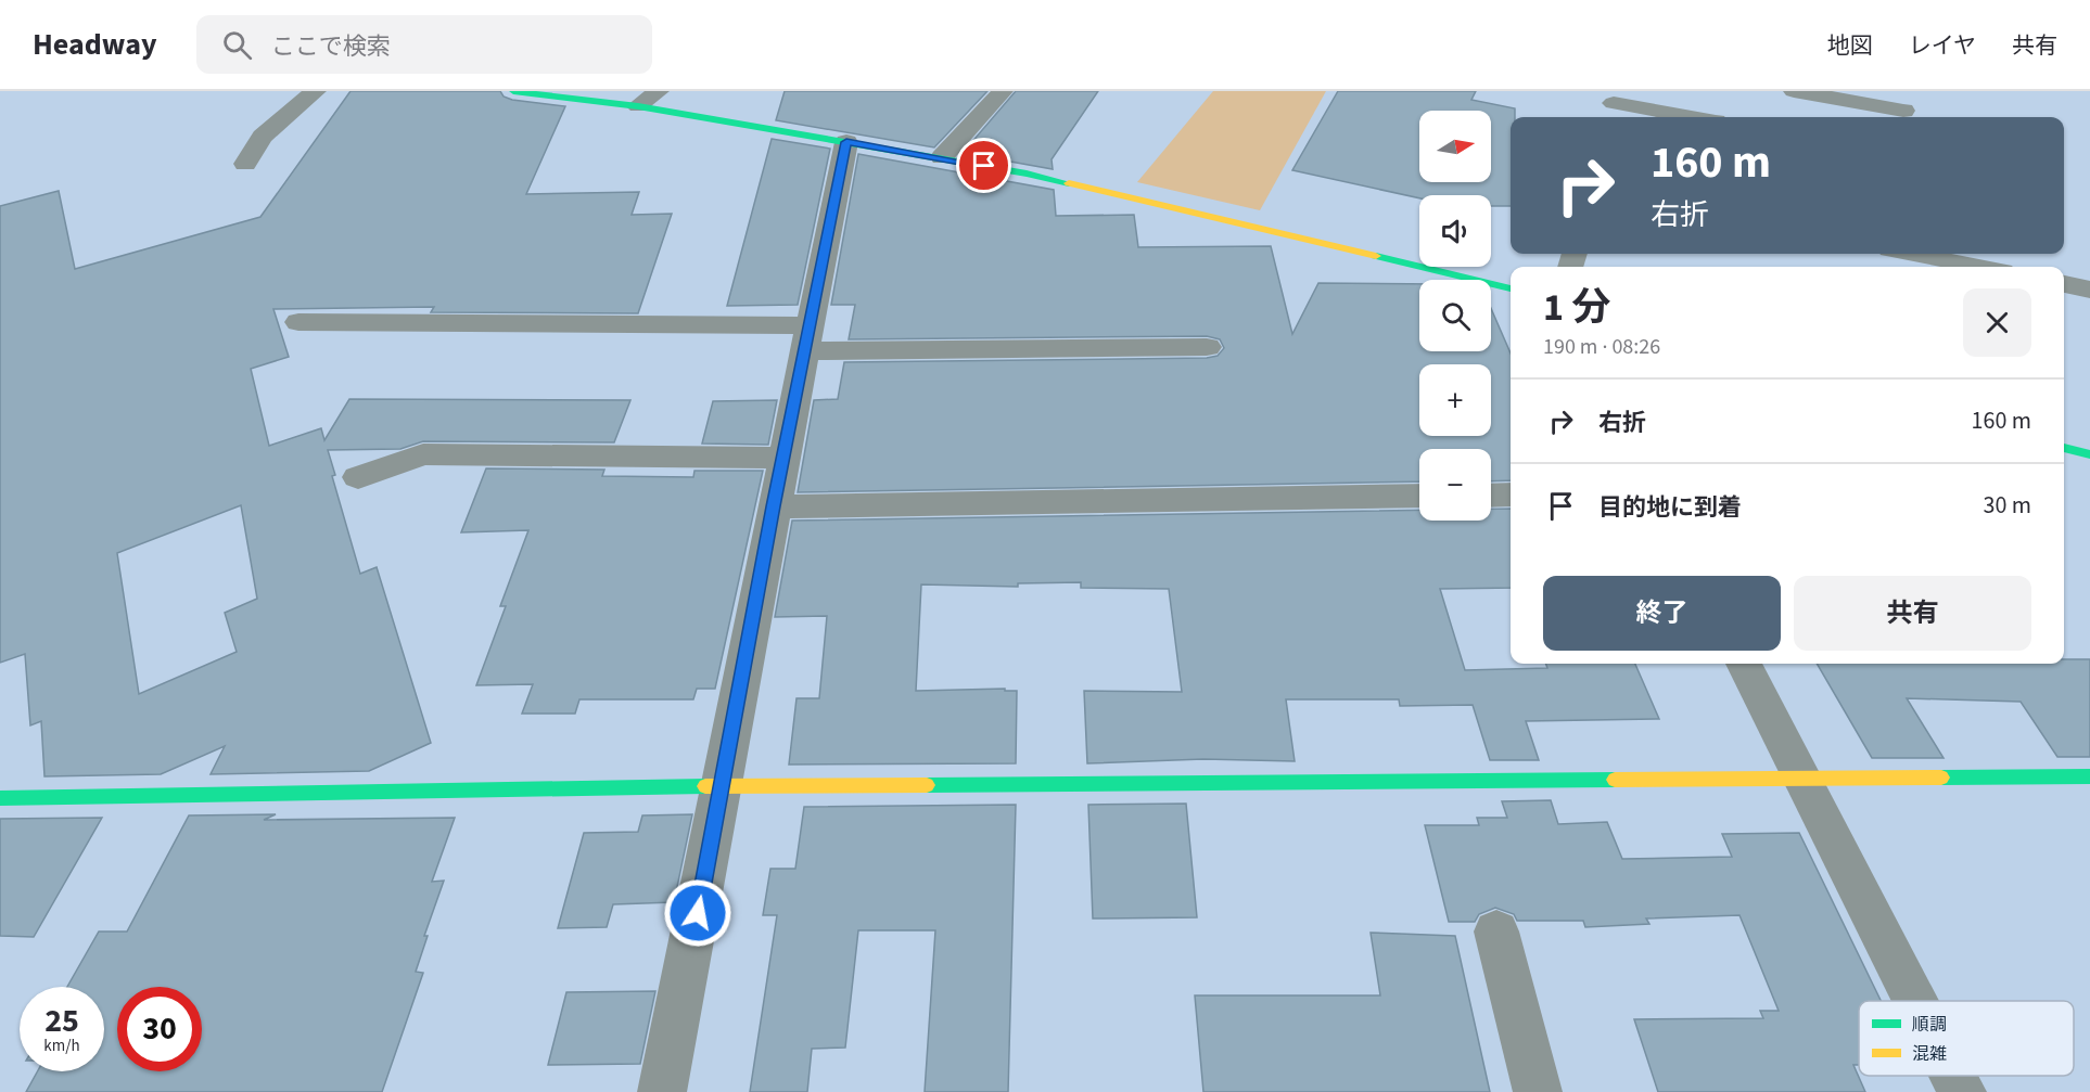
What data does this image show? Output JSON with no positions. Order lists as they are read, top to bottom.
{
  "legend": ["順調", "混雑"],
  "north": "right",
  "page": {
    "header": "Headway",
    "search": "ここで検索",
    "nav": ["地図", "レイヤ", "共有"],
    "map_buttons": ["+", "−"],
    "turn": ["160 m", "右折"],
    "heading": ["1 分", "190 m · 08:26"],
    "list": [
      {
        "name": "右折",
        "value": "160 m"
      },
      {
        "name": "目的地に到着",
        "value": "30 m"
      }
    ],
    "buttons": ["終了", "共有"],
    "speed": "25 km/h",
    "limit": "30"
  }
}
